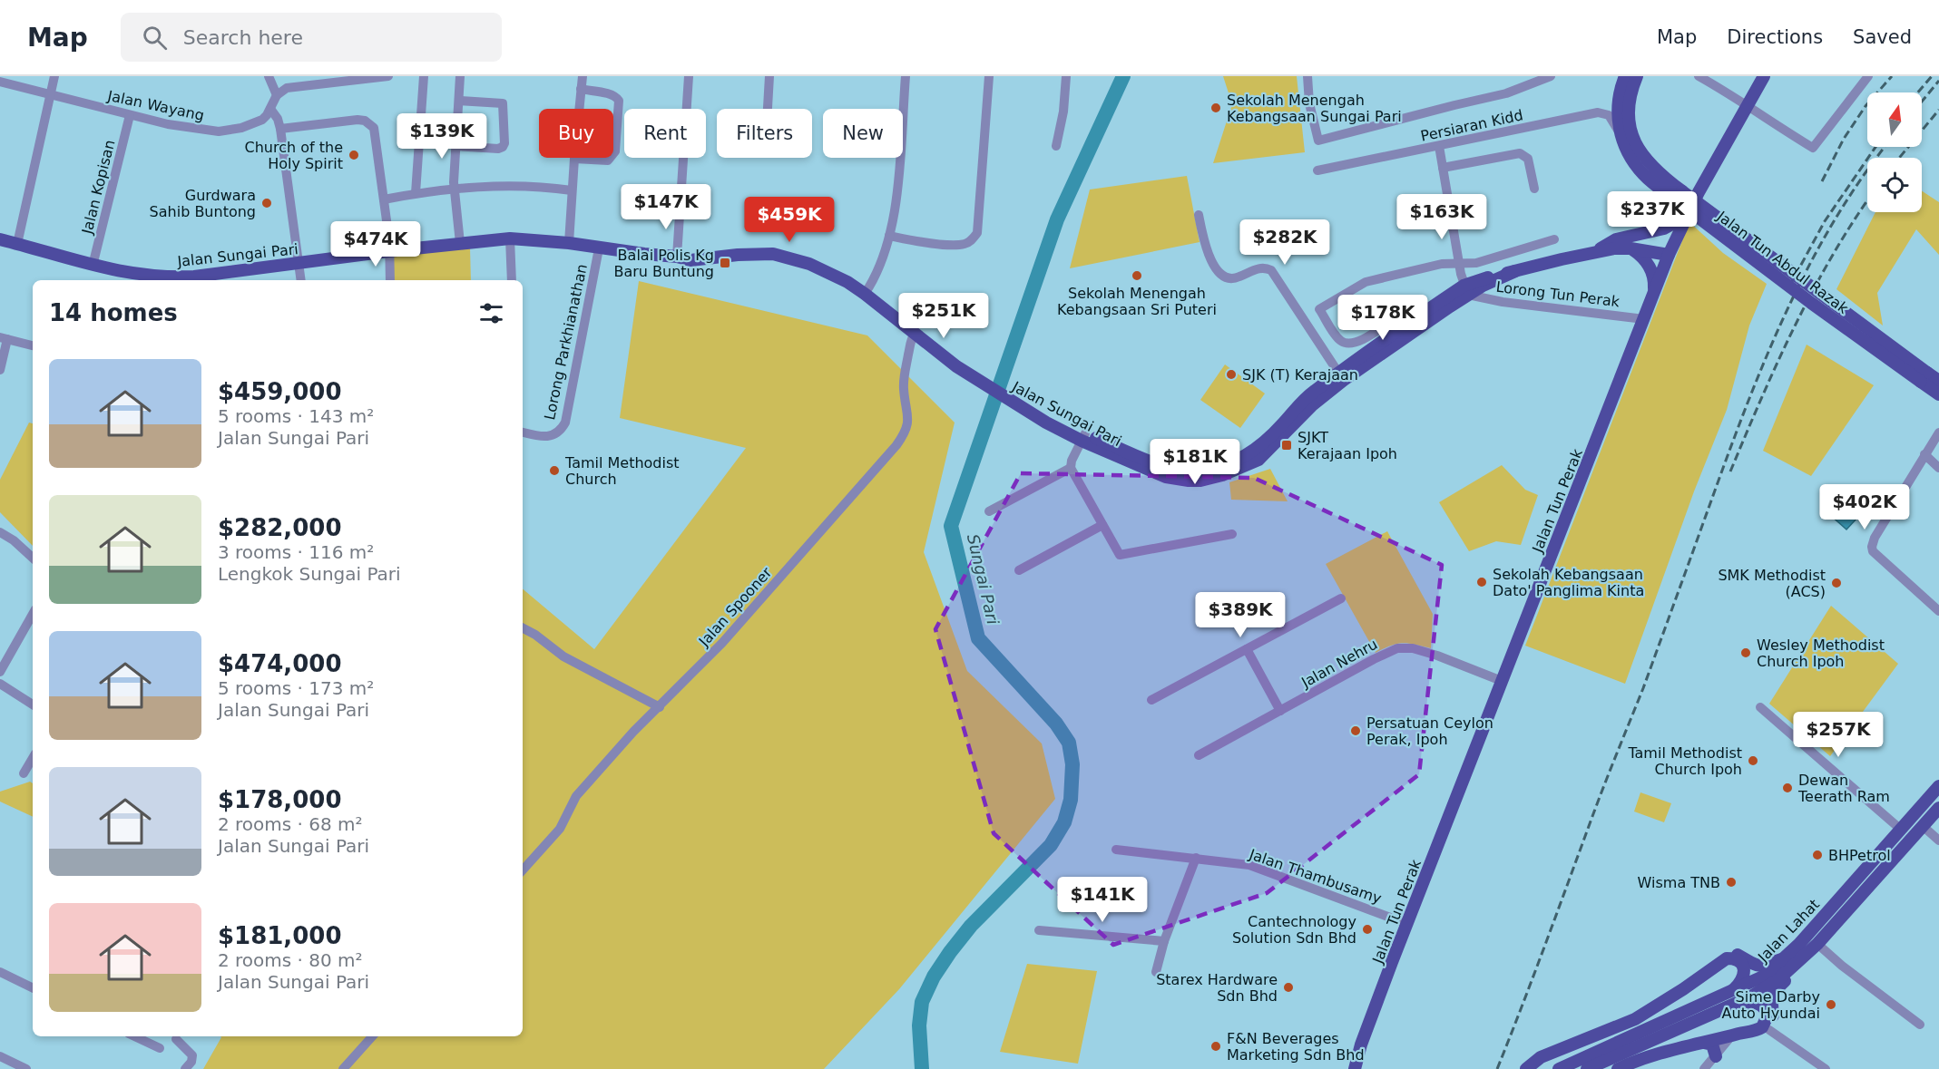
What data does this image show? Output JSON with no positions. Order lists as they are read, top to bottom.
{
  "streets": {
    "main road": [
      "Jalan Sungai Pari",
      "Jalan Tun Abdul Razak",
      "Jalan Tun Perak",
      "Jalan Lahat"
    ],
    "street": [
      "Jalan Wayang",
      "Persiaran Kidd",
      "Jalan Kopisan",
      "Lorong Tun Perak",
      "Lorong Parkhianathan",
      "Jalan Spooner",
      "Jalan Nehru",
      "Jalan Thambusamy"
    ]
  },
  "crossings": [
    ["Jalan Wayang", "Jalan Kopisan"],
    ["Persiaran Kidd", "Jalan Tun Abdul Razak"],
    ["Jalan Kopisan", "Jalan Sungai Pari"],
    ["Jalan Sungai Pari", "Lorong Tun Perak"],
    ["Jalan Sungai Pari", "Lorong Parkhianathan"],
    ["Jalan Sungai Pari", "Jalan Tun Perak"],
    ["Jalan Sungai Pari", "Jalan Spooner"],
    ["Lorong Tun Perak", "Jalan Tun Perak"],
    ["Jalan Tun Perak", "Jalan Nehru"],
    ["Jalan Tun Perak", "Jalan Thambusamy"]
  ],
  "water": ["Sungai Pari"],
  "places": {
    "other": [
      "Sekolah Menengah Kebangsaan Sungai Pari",
      "Church of the Holy Spirit",
      "Gurdwara Sahib Buntong",
      "Sekolah Menengah Kebangsaan Sri Puteri",
      "SJK (T) Kerajaan",
      "Tamil Methodist Church",
      "Sekolah Kebangsaan Dato' Panglima Kinta",
      "SMK Methodist (ACS)",
      "Wesley Methodist Church Ipoh",
      "Persatuan Ceylon Perak, Ipoh",
      "Tamil Methodist Church Ipoh",
      "Dewan Teerath Ram",
      "BHPetrol",
      "Wisma TNB",
      "Cantechnology Solution Sdn Bhd",
      "Starex Hardware Sdn Bhd",
      "Sime Darby Auto Hyundai",
      "F&N Beverages Marketing Sdn Bhd"
    ],
    "transit": ["Balai Polis Kg Baru Buntung", "SJKT Kerajaan Ipoh"]
  },
  "north": "top",
  "page": {
    "header": "Map",
    "search": "Search here",
    "nav": ["Map", "Directions", "Saved"],
    "chip": [
      "Buy",
      "Rent",
      "Filters",
      "New"
    ],
    "price": [
      "$139K",
      "$147K",
      "$237K",
      "$163K",
      "$459K",
      "$282K",
      "$474K",
      "$251K",
      "$178K",
      "$181K",
      "$402K",
      "$389K",
      "$257K",
      "$141K"
    ],
    "heading": "14 homes",
    "list": [
      {
        "name": "$459,000",
        "note": "5 rooms · 143 m² · Jalan Sungai Pari"
      },
      {
        "name": "$282,000",
        "note": "3 rooms · 116 m² · Lengkok Sungai Pari"
      },
      {
        "name": "$474,000",
        "note": "5 rooms · 173 m² · Jalan Sungai Pari"
      },
      {
        "name": "$178,000",
        "note": "2 rooms · 68 m² · Jalan Sungai Pari"
      },
      {
        "name": "$181,000",
        "note": "2 rooms · 80 m² · Jalan Sungai Pari"
      }
    ]
  }
}
